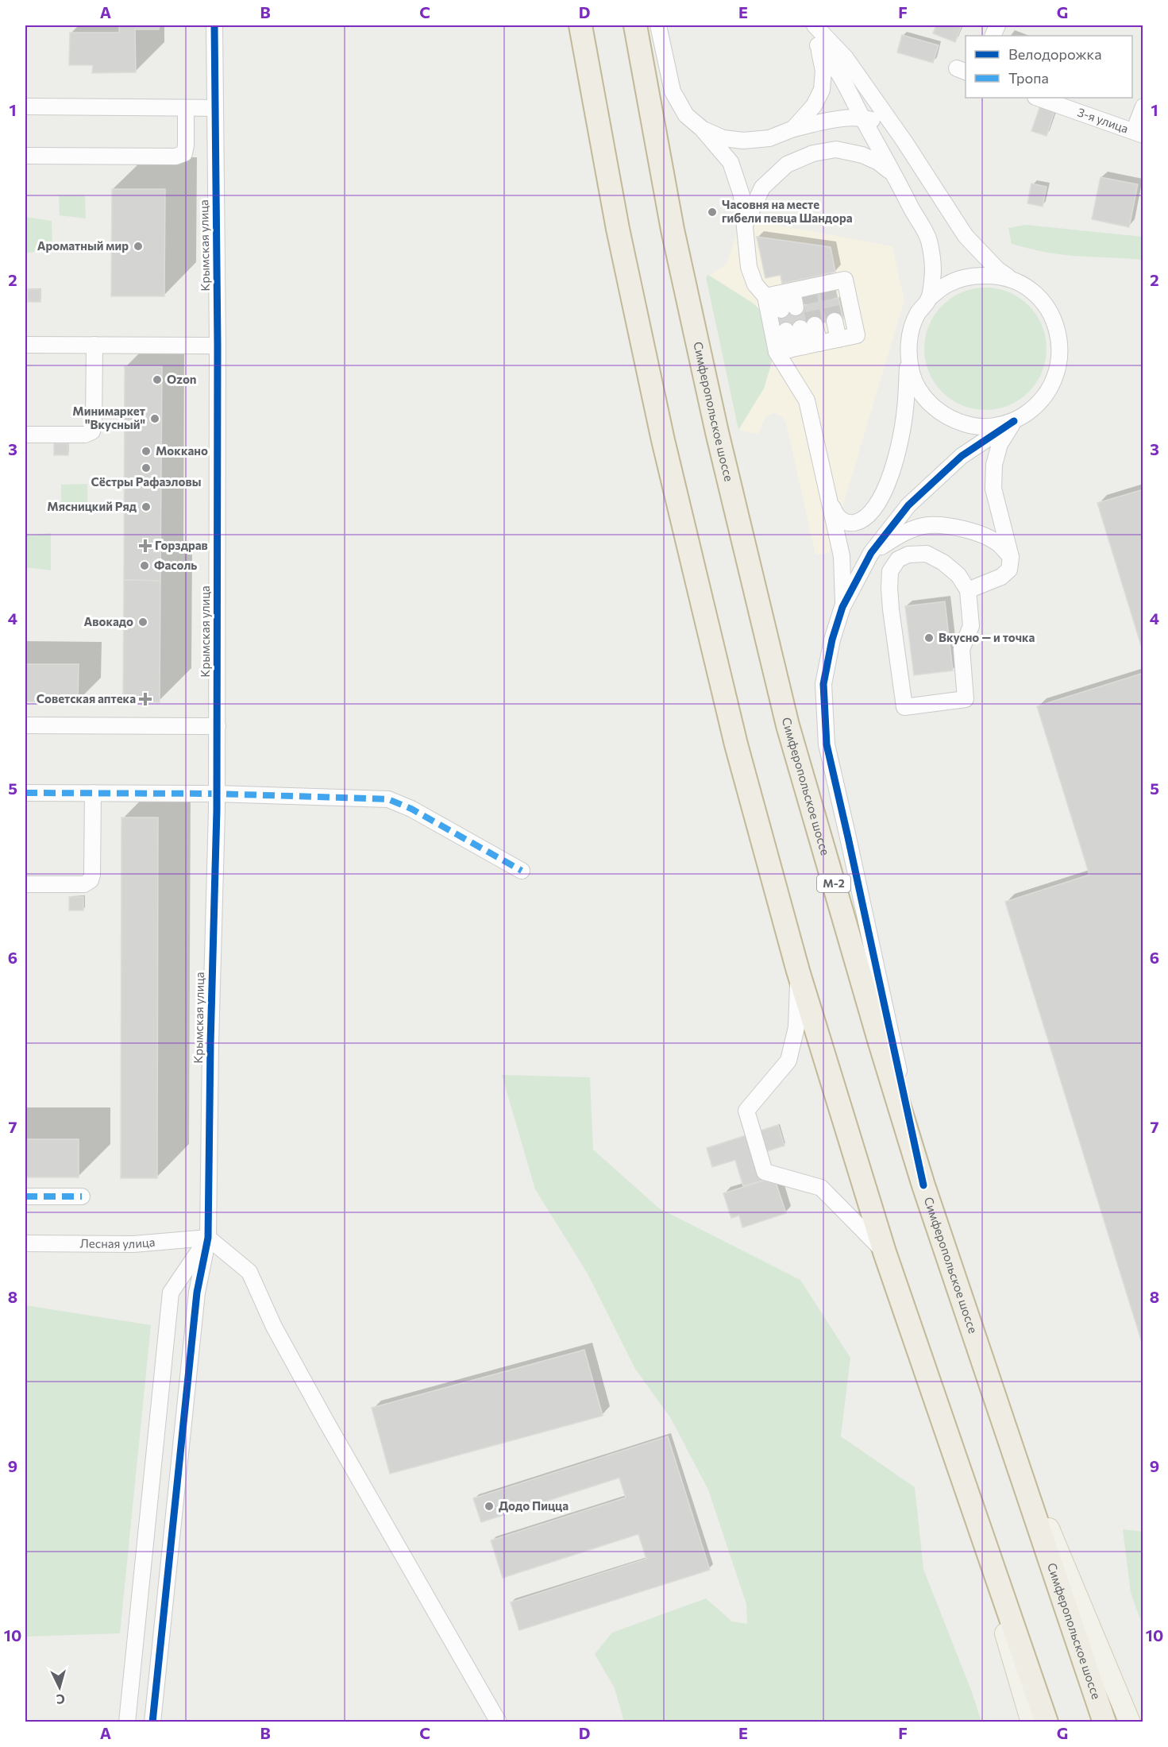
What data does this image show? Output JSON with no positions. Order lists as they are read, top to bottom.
{
  "streets": {
    "highway": ["Симферопольское шоссе", "М-2"],
    "street": ["3-я улица", "Крымская улица", "Лесная улица"]
  },
  "crossings": [
    ["Крымская улица", "Лесная улица"]
  ],
  "places": {
    "other": [
      "Часовня на месте гибели певца Шандора",
      "Ароматный мир",
      "Ozon",
      "Минимаркет \"Вкусный\"",
      "Моккано",
      "Сёстры Рафаэловы",
      "Мясницкий Ряд",
      "Фасоль",
      "Авокадо",
      "Вкусно — и точка",
      "Додо Пицца"
    ],
    "health": ["Горздрав", "Советская аптека"]
  },
  "legend": ["Велодорожка", "Тропа"],
  "north": "bottom",
  "grid": {
    "columns": [
      "A",
      "B",
      "C",
      "D",
      "E",
      "F",
      "G"
    ],
    "rows": [
      "1",
      "2",
      "3",
      "4",
      "5",
      "6",
      "7",
      "8",
      "9",
      "10"
    ]
  }
}
